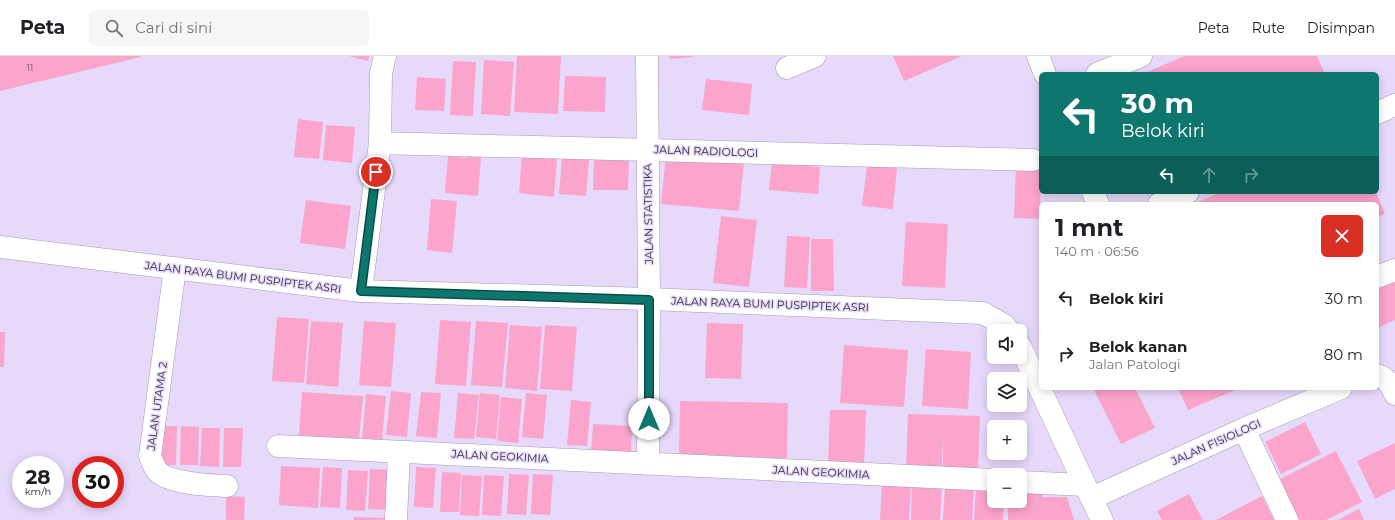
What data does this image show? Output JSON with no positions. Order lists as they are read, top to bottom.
{
  "streets": {
    "street": [
      "JALAN RADIOLOGI",
      "JALAN STATISTIKA",
      "JALAN RAYA BUMI PUSPIPTEK ASRI",
      "JALAN UTAMA 2",
      "JALAN FISIOLOGI",
      "JALAN GEOKIMIA"
    ]
  },
  "crossings": [
    ["JALAN RADIOLOGI", "JALAN STATISTIKA"],
    ["JALAN STATISTIKA", "JALAN RAYA BUMI PUSPIPTEK ASRI"],
    ["JALAN RAYA BUMI PUSPIPTEK ASRI", "JALAN UTAMA 2"]
  ],
  "house_numbers": ["11"],
  "page": {
    "header": "Peta",
    "search": "Cari di sini",
    "nav": ["Peta", "Rute", "Disimpan"],
    "turn": ["30 m", "Belok kiri"],
    "heading": ["1 mnt", "140 m · 06:56"],
    "list": [
      {
        "name": "Belok kiri",
        "value": "30 m"
      },
      {
        "name": "Belok kanan",
        "note": "Jalan Patologi",
        "value": "80 m"
      }
    ],
    "map_buttons": ["+", "−"],
    "speed": "28 km/h",
    "limit": "30"
  }
}
